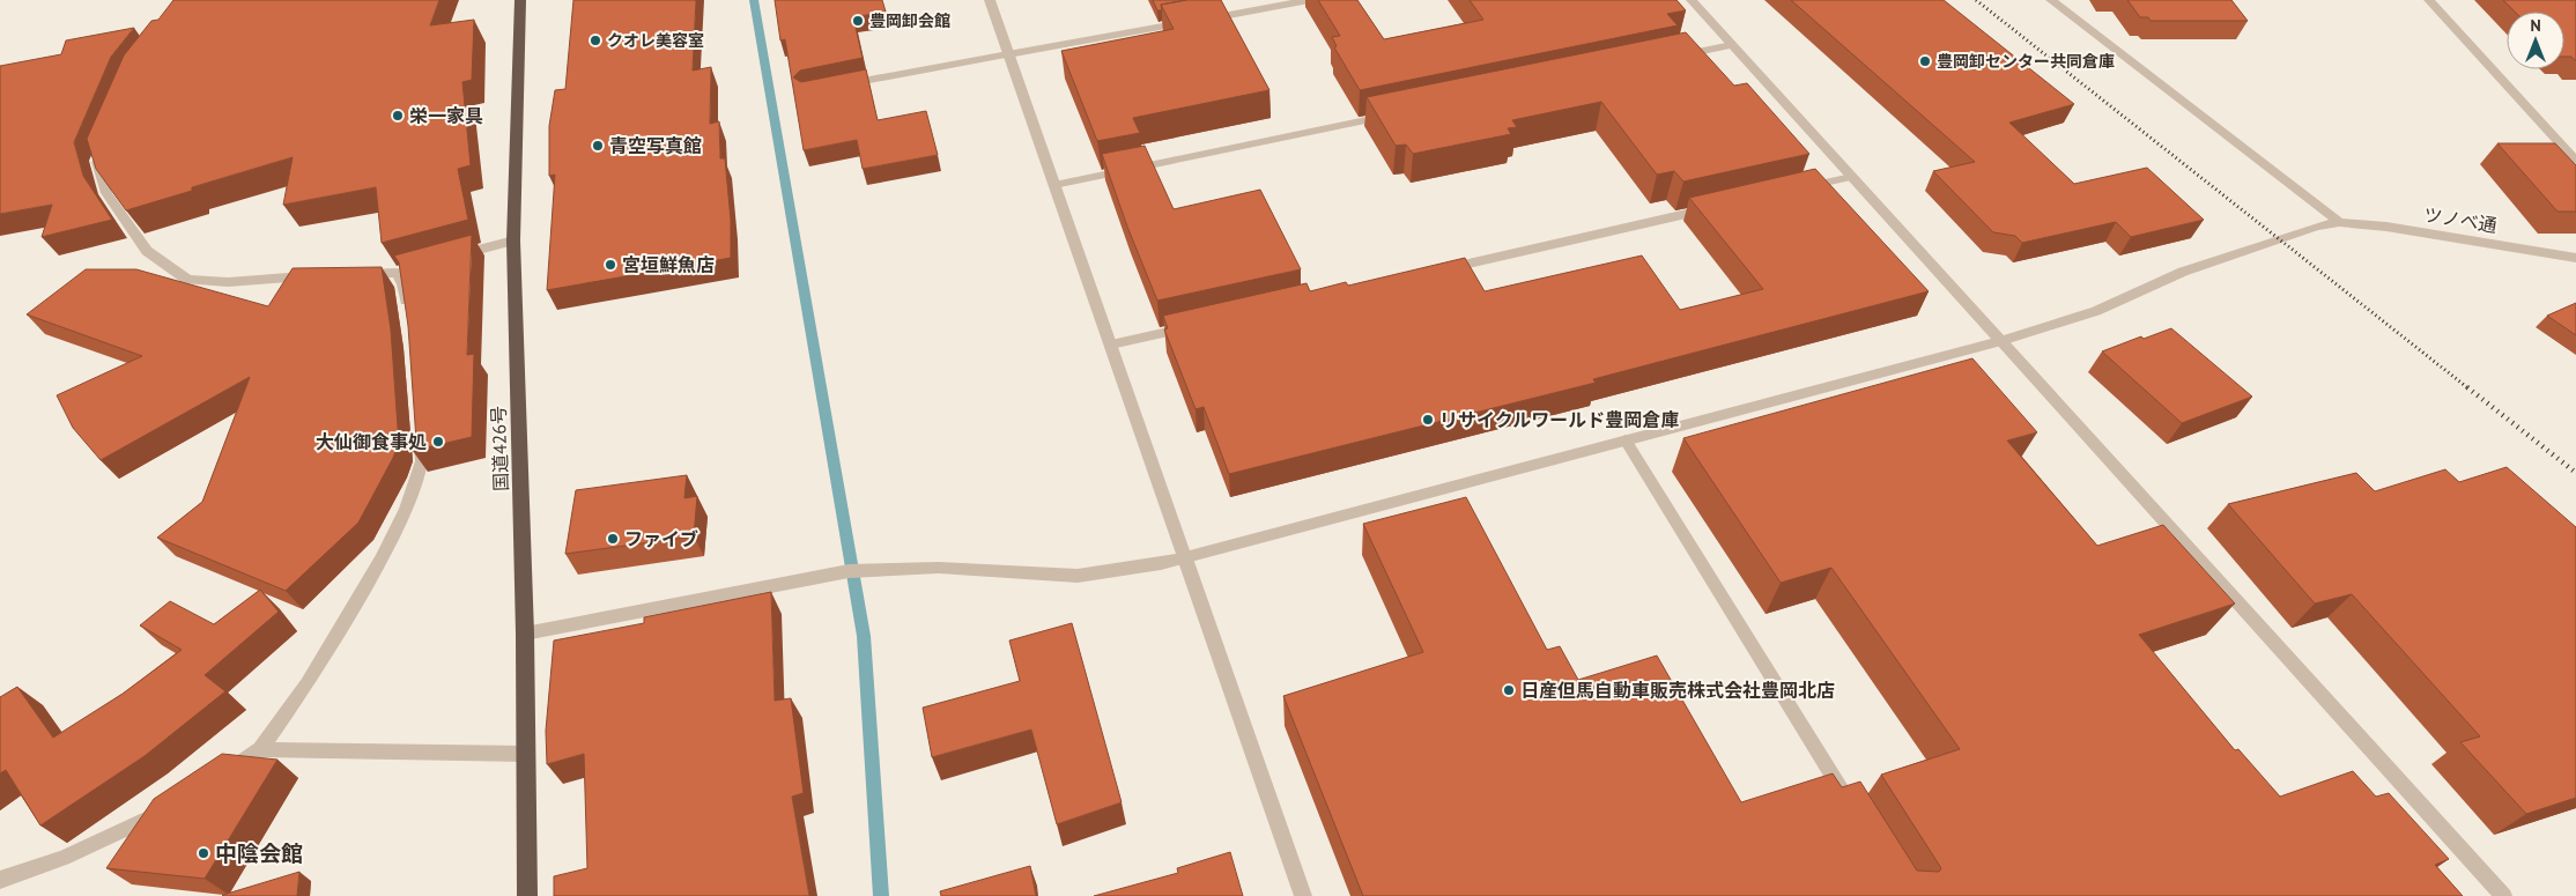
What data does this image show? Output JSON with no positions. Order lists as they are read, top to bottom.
{
  "streets": {
    "highway": ["国道426号"],
    "street": ["ツノベ通"]
  },
  "places": [
    "豊岡卸会館",
    "クオレ美容室",
    "豊岡卸センター共同倉庫",
    "栄一家具",
    "青空写真館",
    "宮垣鮮魚店",
    "リサイクルワールド豊岡倉庫",
    "大仙御食事処",
    "ファイブ",
    "日産但馬自動車販売株式会社豊岡北店",
    "中陰会館"
  ],
  "north": "top"
}
